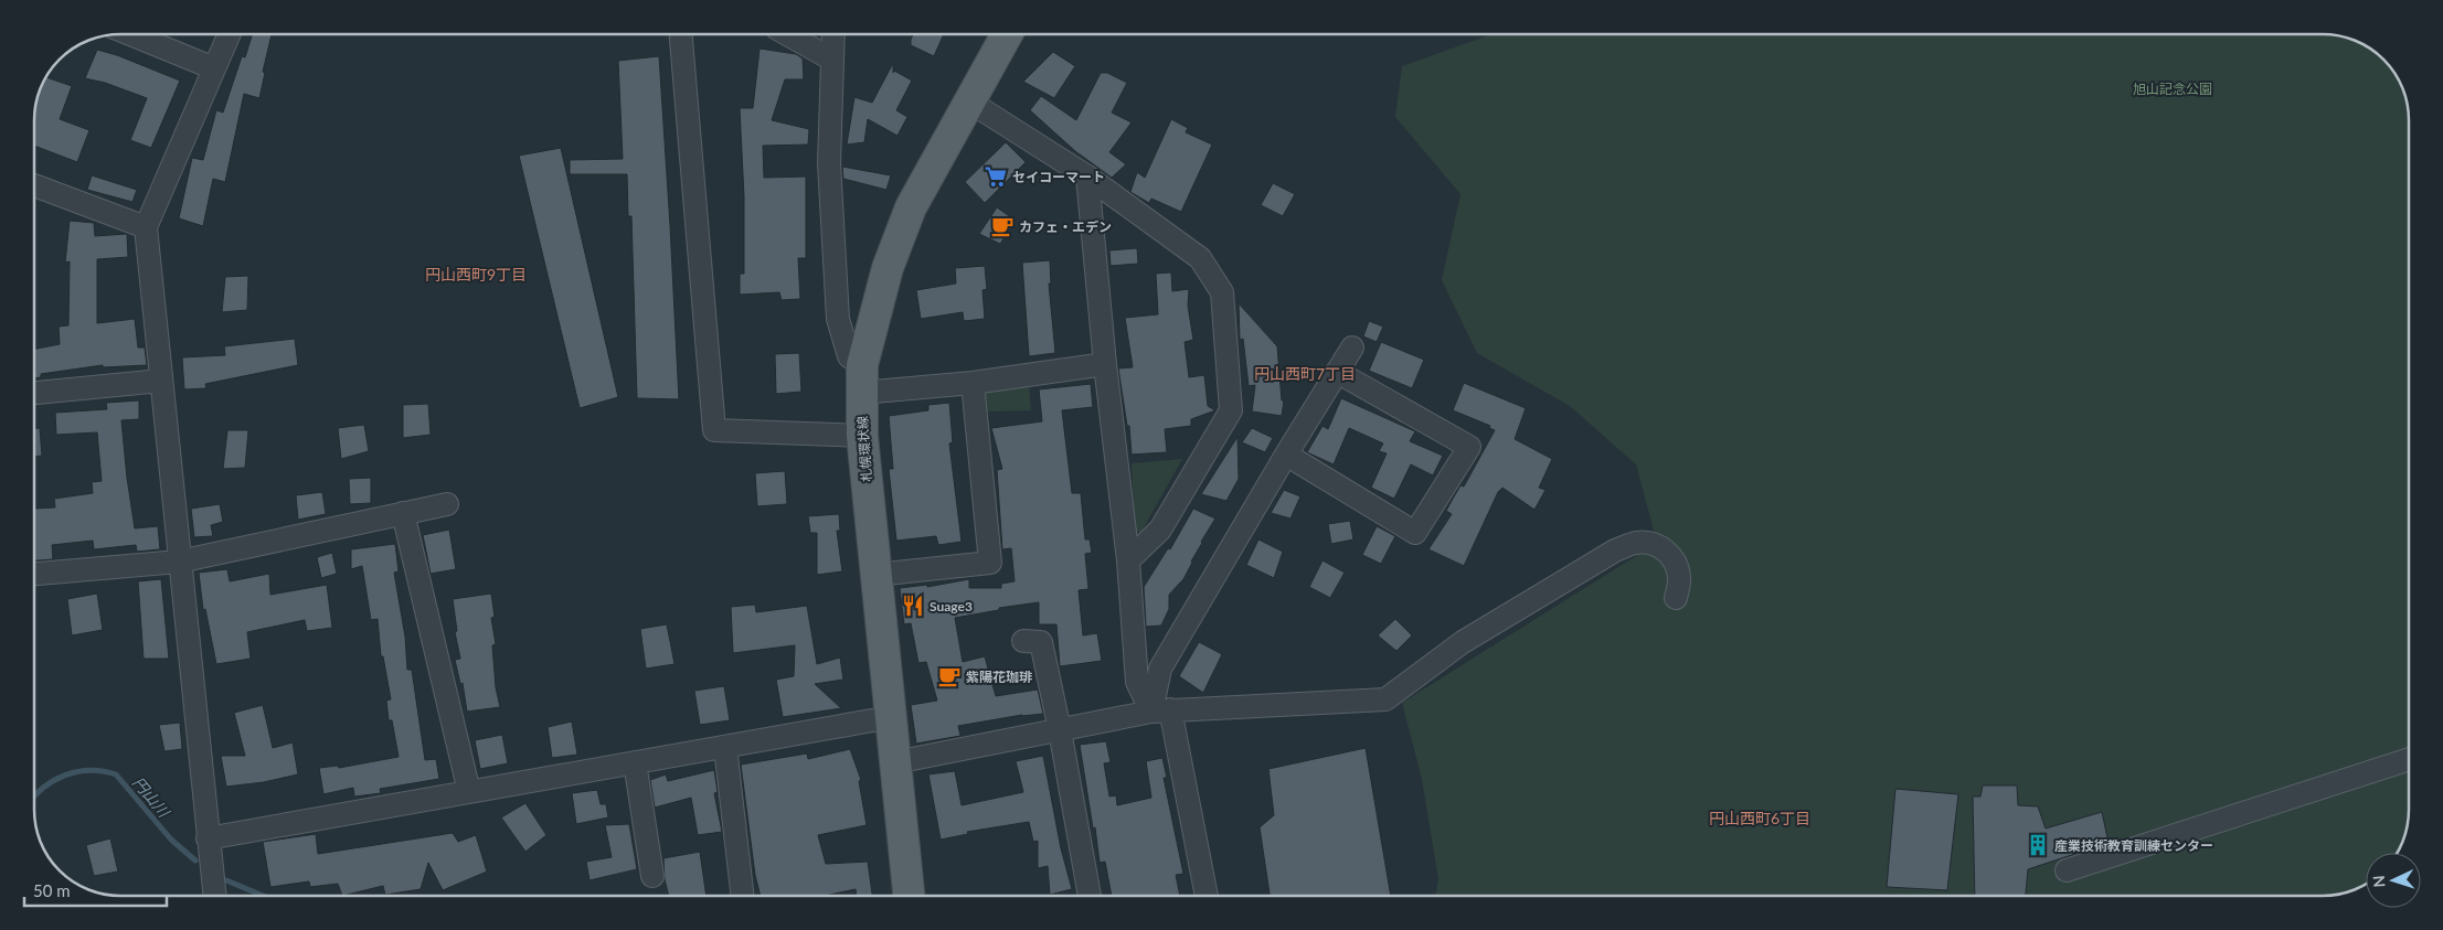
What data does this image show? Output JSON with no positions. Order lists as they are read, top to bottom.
{
  "streets": {
    "main road": ["札幌環状線"]
  },
  "districts": ["円山西町9丁目", "円山西町7丁目", "円山西町6丁目"],
  "water": ["円山川"],
  "parks": ["旭山記念公園"],
  "places": {
    "supermarket": ["セイコーマート"],
    "cafe": ["カフェ・エデン", "紫陽花珈琲"],
    "restaurant": ["Suage3"],
    "building": ["産業技術教育訓練センター"]
  },
  "scale_bar": "50 m",
  "north": "left"
}
